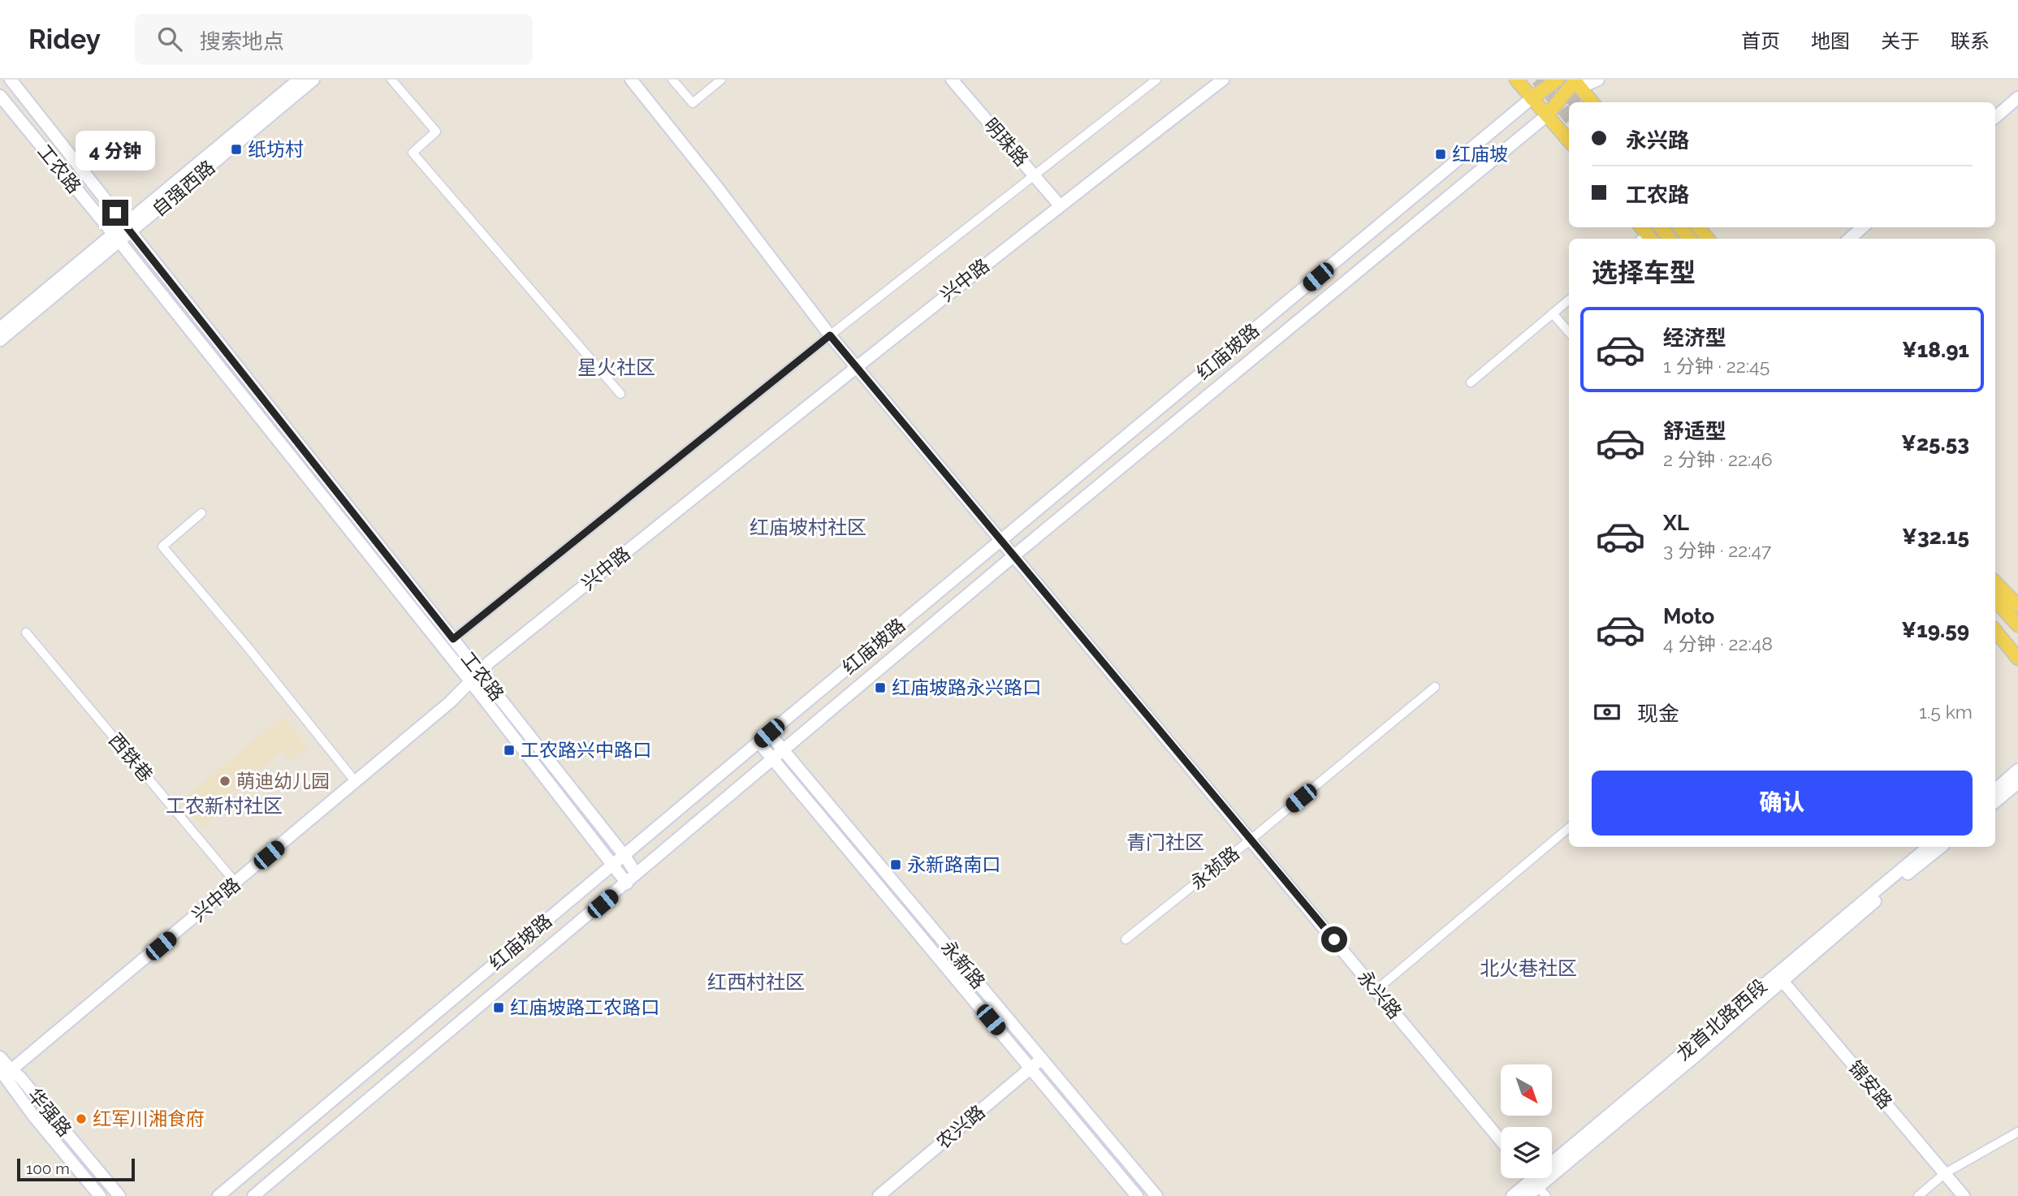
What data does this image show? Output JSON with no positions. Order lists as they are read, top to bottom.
{
  "streets": {
    "main road": [
      "明珠路",
      "工农路",
      "自强西路",
      "兴中路",
      "红庙坡路",
      "永新路",
      "永兴路",
      "龙首北路西段",
      "锦安路",
      "华强路",
      "农兴路"
    ],
    "street": ["西铁巷", "永祯路"]
  },
  "crossings": [
    ["明珠路", "兴中路"],
    ["工农路", "自强西路"],
    ["工农路", "兴中路"],
    ["工农路", "红庙坡路"],
    ["兴中路", "西铁巷"],
    ["兴中路", "永兴路"],
    ["兴中路", "华强路"],
    ["红庙坡路", "永新路"],
    ["红庙坡路", "永兴路"],
    ["永祯路", "永兴路"],
    ["永新路", "农兴路"],
    ["龙首北路西段", "锦安路"]
  ],
  "districts": [
    "星火社区",
    "红庙坡村社区",
    "工农新村社区",
    "青门社区",
    "北火巷社区",
    "红西村社区"
  ],
  "places": {
    "transit": [
      "纸坊村",
      "红庙坡",
      "红庙坡路永兴路口",
      "工农路兴中路口",
      "永新路南口",
      "红庙坡路工农路口"
    ],
    "other": ["萌迪幼儿园", "红军川湘食府"]
  },
  "scale_bar": "100 m",
  "north": "bottom right",
  "page": {
    "header": "Ridey",
    "search": "搜索地点",
    "nav": [
      "首页",
      "地图",
      "关于",
      "联系"
    ],
    "banner": ["永兴路", "工农路"],
    "bubble": "4 分钟",
    "heading": "选择车型",
    "list": [
      {
        "name": "经济型",
        "note": "1 分钟 · 22:45",
        "value": "¥18.91"
      },
      {
        "name": "舒适型",
        "note": "2 分钟 · 22:46",
        "value": "¥25.53"
      },
      {
        "name": "XL",
        "note": "3 分钟 · 22:47",
        "value": "¥32.15"
      },
      {
        "name": "Moto",
        "note": "4 分钟 · 22:48",
        "value": "¥19.59"
      }
    ],
    "pay": ["现金", "1.5 km"],
    "buttons": "确认",
    "scale": "100 m"
  }
}
